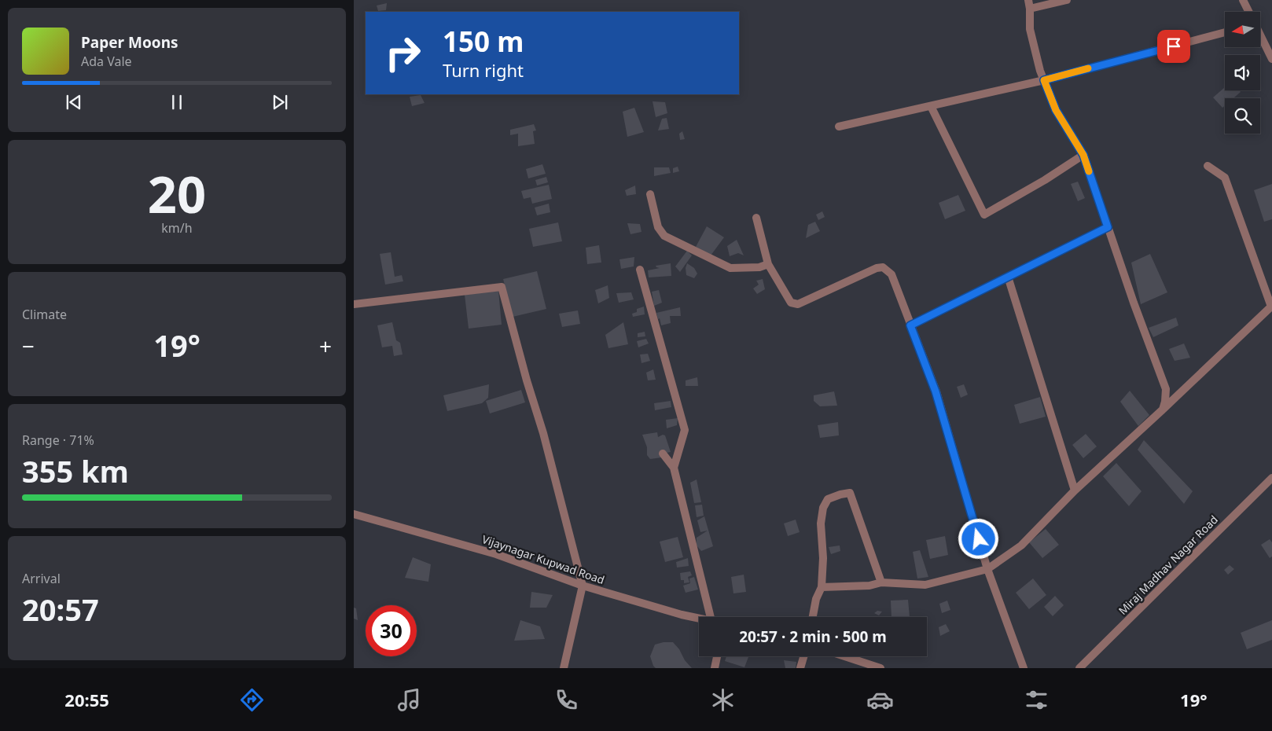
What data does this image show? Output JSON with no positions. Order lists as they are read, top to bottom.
{
  "streets": {
    "street": ["Vijaynagar Kupwad Road", "Miraj Madhav Nagar Road"]
  },
  "north": "left",
  "page": {
    "turn": ["150 m", "Turn right"],
    "song": ["Paper Moons", "Ada Vale"],
    "tile": [
      ["20", "km/h"],
      "Climate",
      ["Range · 71%", "355 km"],
      ["Arrival", "20:57"]
    ],
    "heat": ["−", "19°", "+"],
    "limit": "30",
    "trip": "20:57 · 2 min · 500 m",
    "tabs": ["20:55", "19°"]
  }
}
